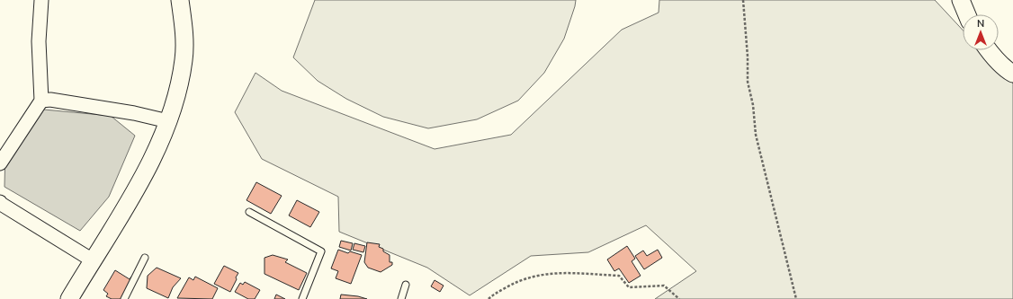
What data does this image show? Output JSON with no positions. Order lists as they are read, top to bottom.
{
  "north": "top"
}
